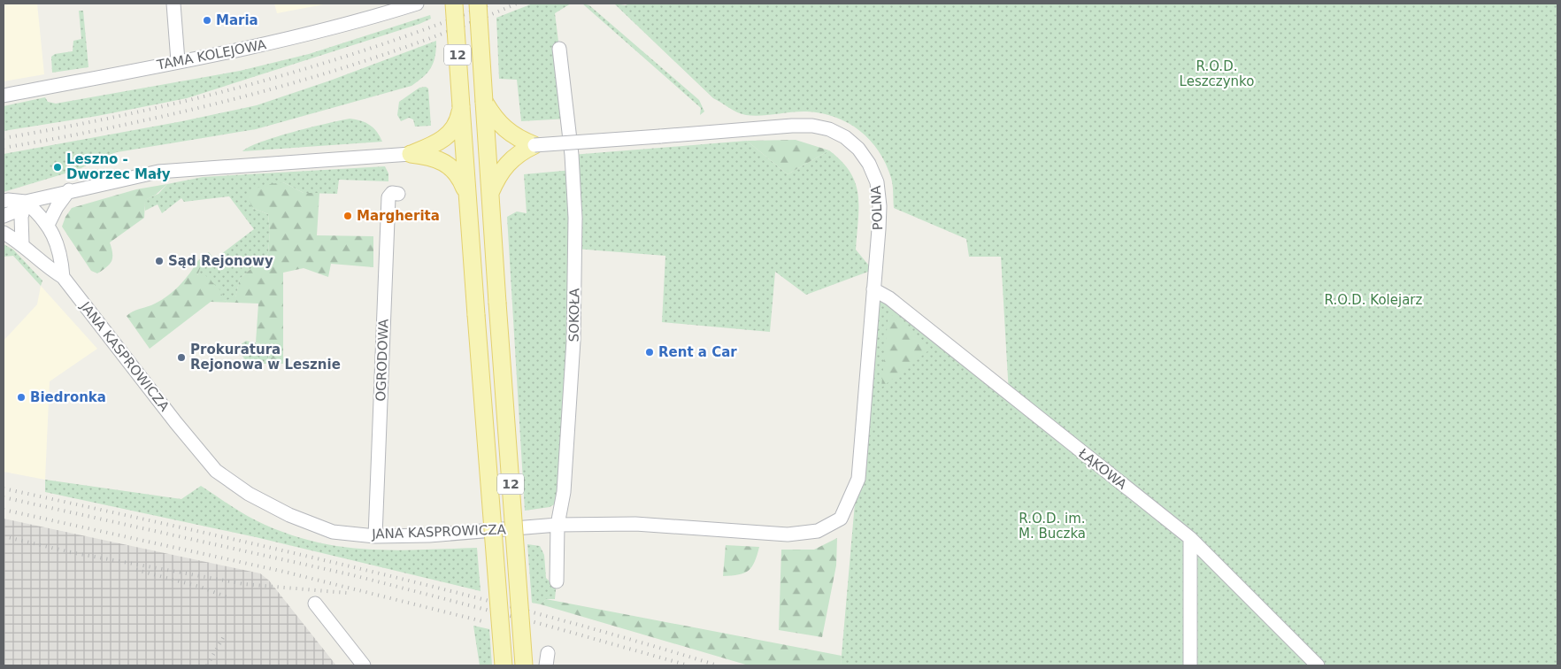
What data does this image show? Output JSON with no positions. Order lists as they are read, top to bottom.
{
  "streets": {
    "main road": ["12"],
    "street": [
      "TAMA KOLEJOWA",
      "POLNA",
      "SOKOŁA",
      "JANA KASPROWICZA",
      "OGRODOWA",
      "ŁĄKOWA"
    ]
  },
  "crossings": [
    ["POLNA", "JANA KASPROWICZA"],
    ["POLNA", "ŁĄKOWA"],
    ["SOKOŁA", "JANA KASPROWICZA"],
    ["JANA KASPROWICZA", "OGRODOWA"]
  ],
  "parks": ["R.O.D. Leszczynko", "R.O.D. Kolejarz", "R.O.D. im. M. Buczka"],
  "places": [
    "Maria",
    "Leszno - Dworzec Mały",
    "Margherita",
    "Sąd Rejonowy",
    "Rent a Car",
    "Prokuratura Rejonowa w Lesznie",
    "Biedronka"
  ]
}
